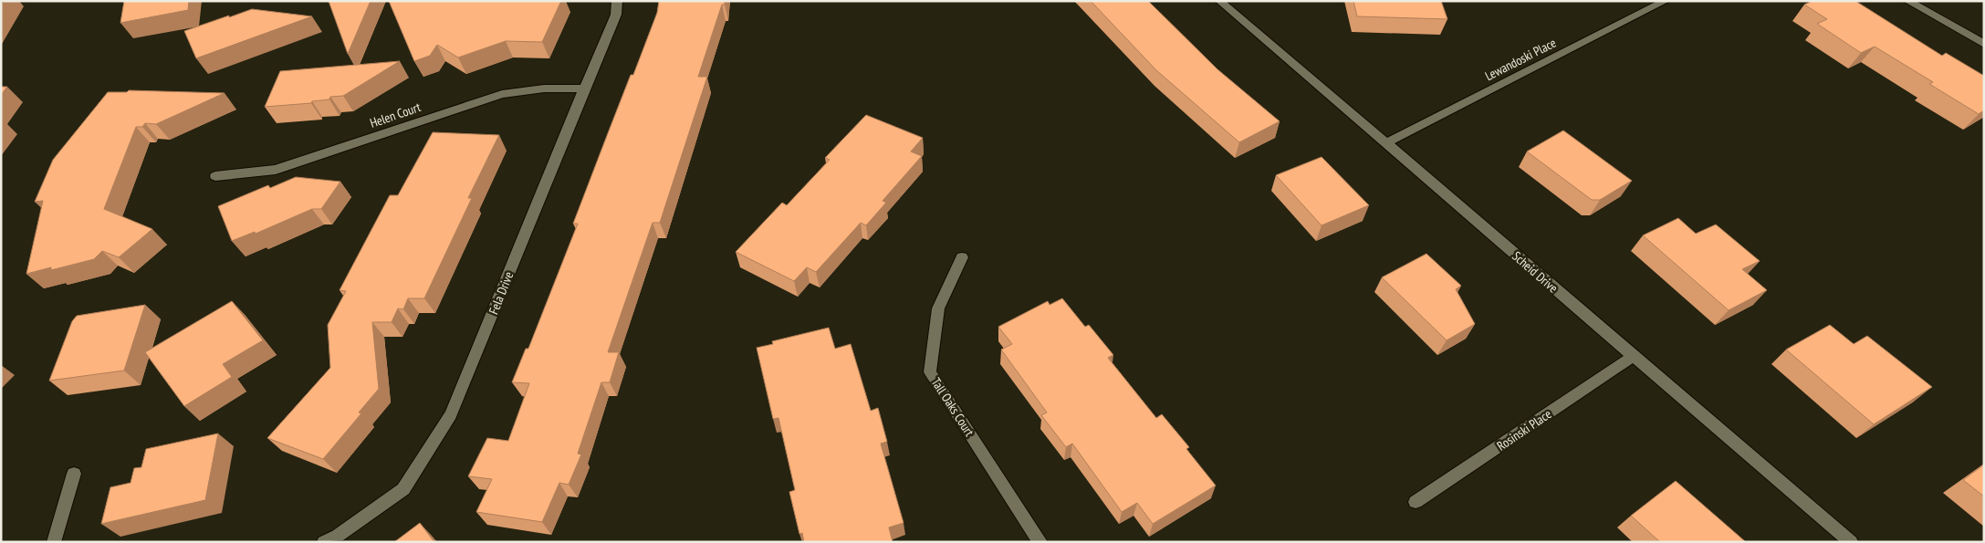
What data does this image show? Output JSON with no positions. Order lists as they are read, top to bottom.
{
  "streets": {
    "street": [
      "Lewandoski Place",
      "Helen Court",
      "Scheid Drive",
      "Fela Drive",
      "Tall Oaks Court",
      "Rosinski Place"
    ]
  },
  "crossings": [
    ["Lewandoski Place", "Scheid Drive"],
    ["Helen Court", "Fela Drive"],
    ["Scheid Drive", "Rosinski Place"]
  ]
}
